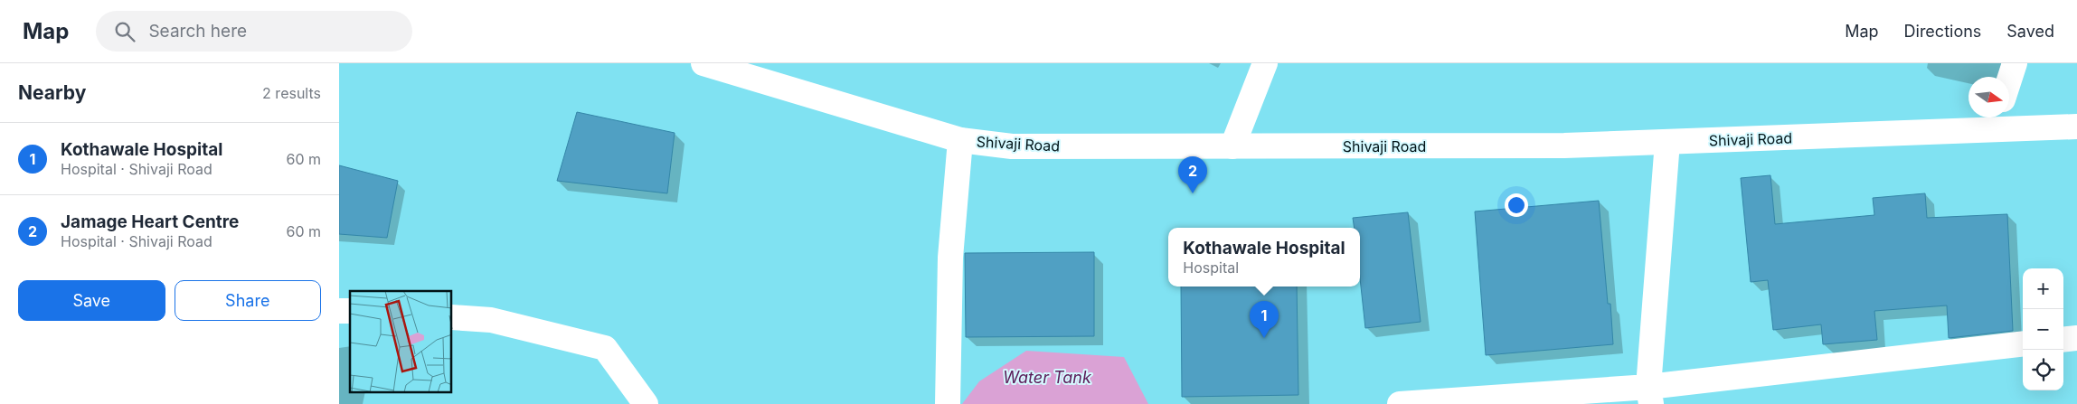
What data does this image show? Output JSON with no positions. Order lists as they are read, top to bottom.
{
  "streets": {
    "street": ["Shivaji Road"]
  },
  "water": ["Water Tank"],
  "north": "right",
  "page": {
    "header": "Map",
    "search": "Search here",
    "nav": ["Map", "Directions", "Saved"],
    "heading": ["Nearby", "2 results"],
    "list": [
      {
        "mark": "1",
        "name": "Kothawale Hospital",
        "note": "Hospital · Shivaji Road",
        "value": "60 m"
      },
      {
        "mark": "2",
        "name": "Jamage Heart Centre",
        "note": "Hospital · Shivaji Road",
        "value": "60 m"
      }
    ],
    "pins": ["2", "1"],
    "popup": ["Kothawale Hospital", "Hospital"],
    "buttons": ["Save", "Share"],
    "map_buttons": ["+", "−"]
  }
}
